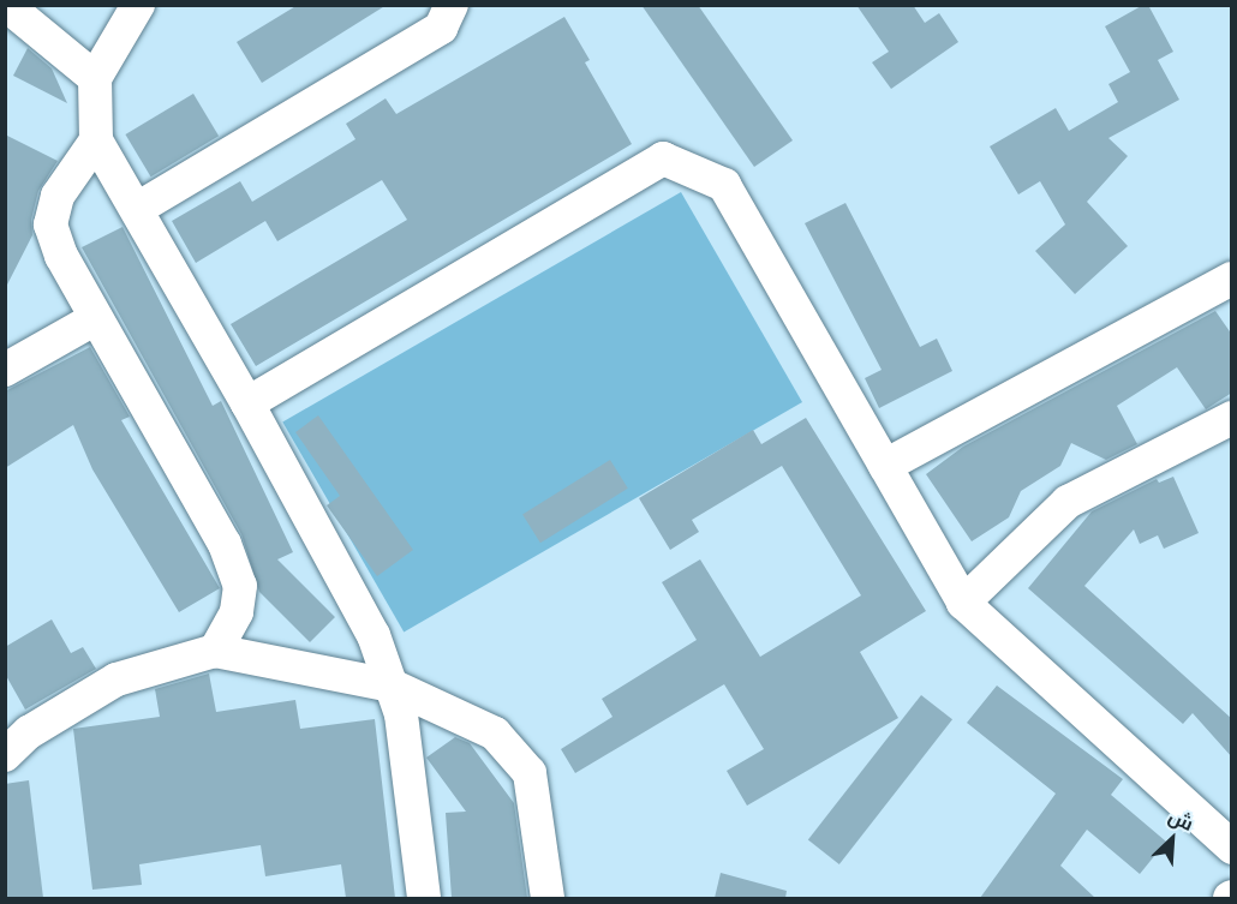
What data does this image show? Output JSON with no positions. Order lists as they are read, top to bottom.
{
  "north": "top right"
}
